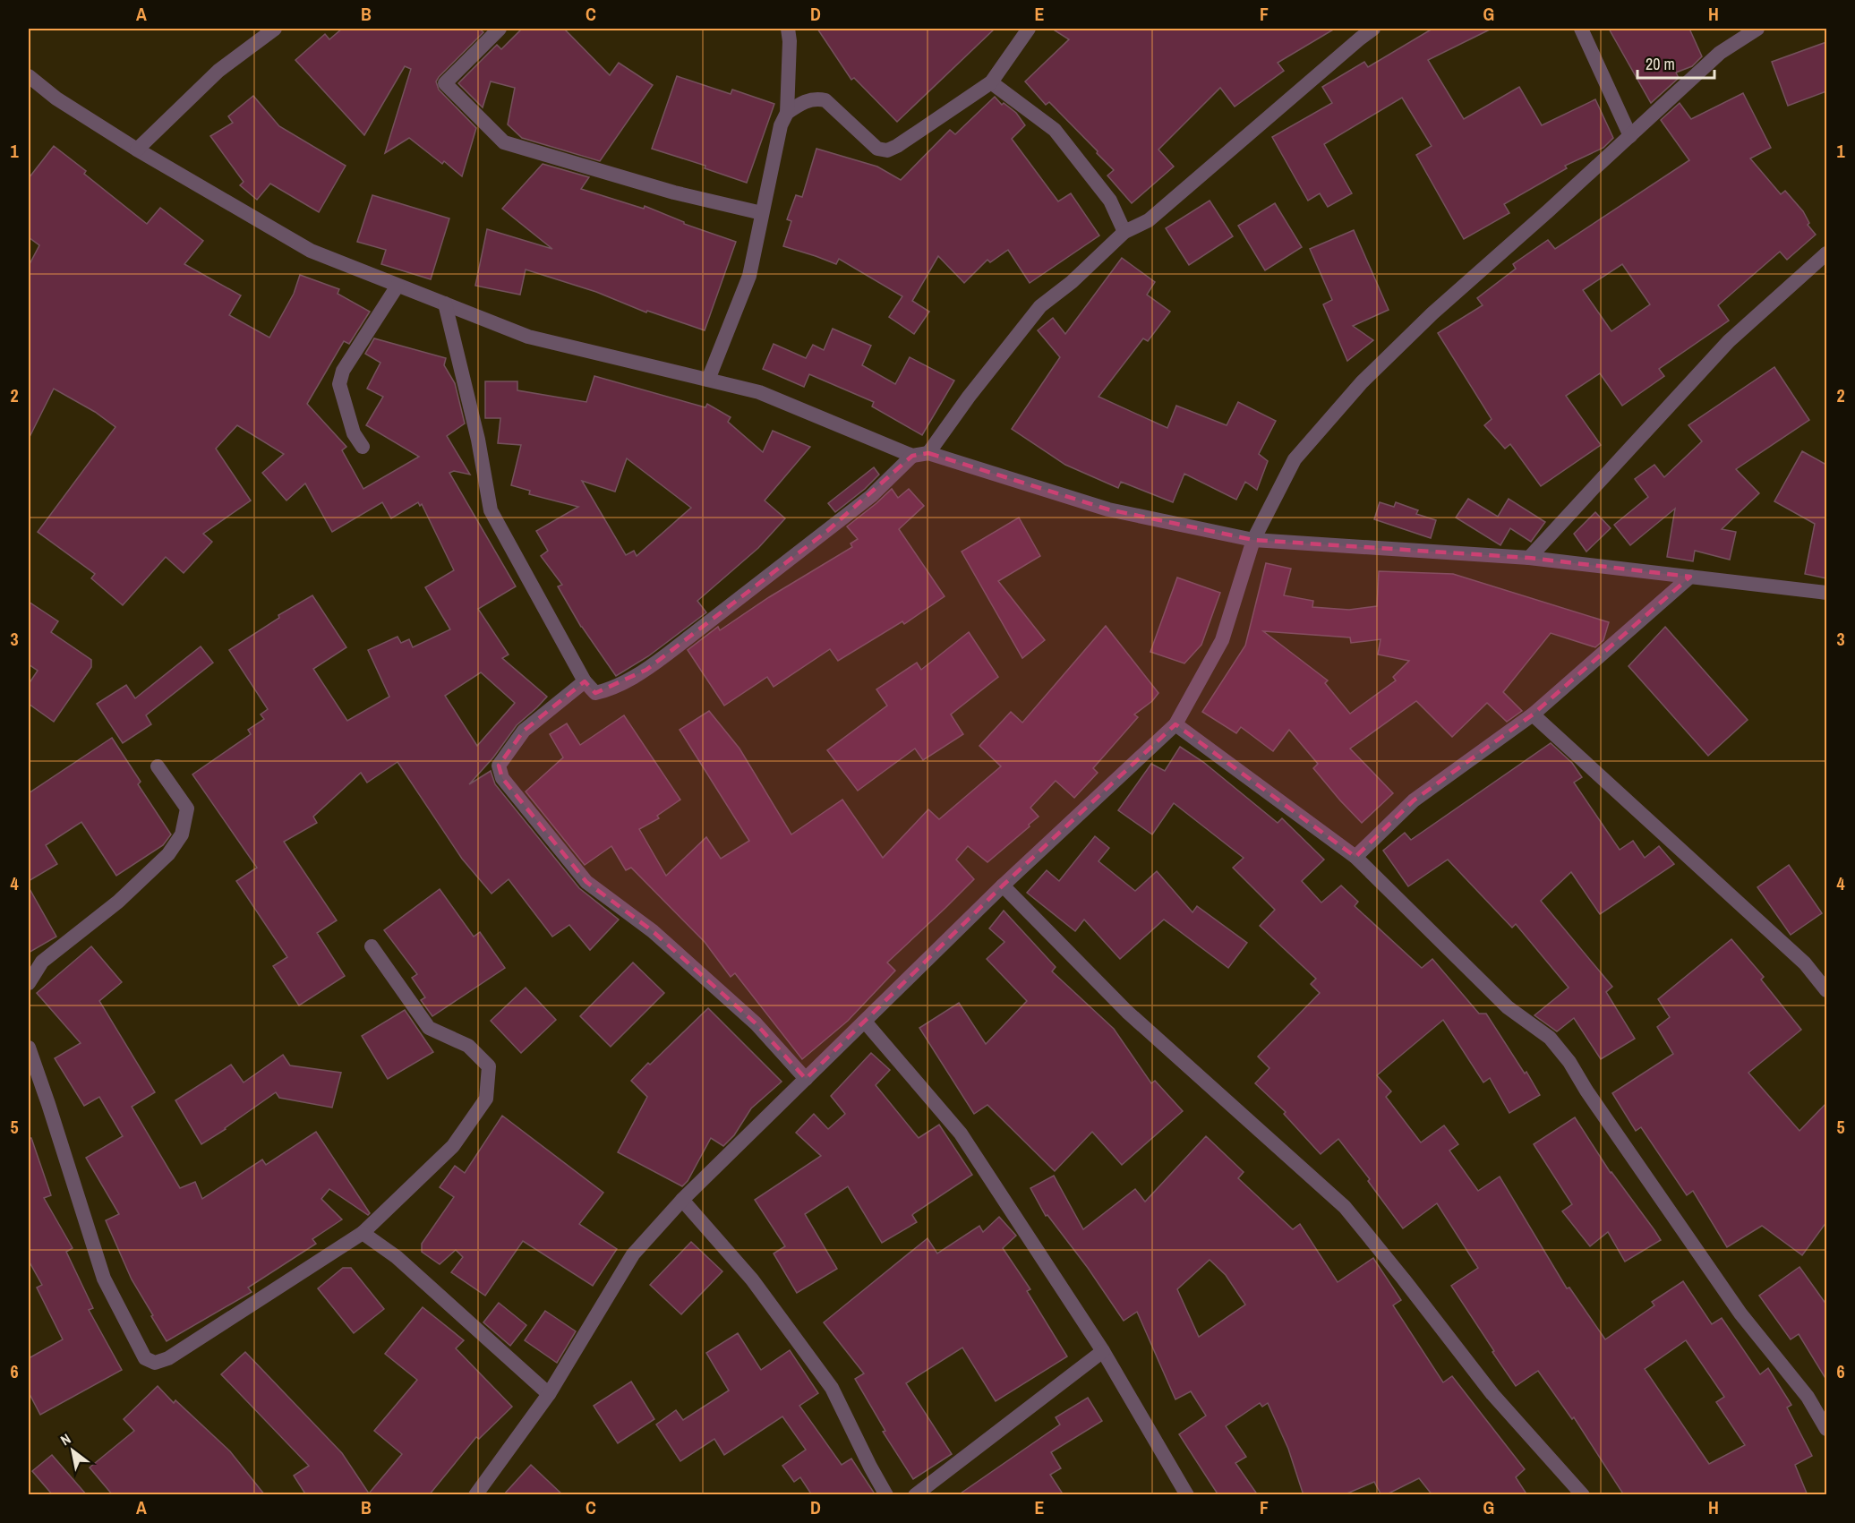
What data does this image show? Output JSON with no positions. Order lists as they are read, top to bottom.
{
  "scale_bar": "20 m",
  "north": "top left",
  "grid": {
    "columns": [
      "A",
      "B",
      "C",
      "D",
      "E",
      "F",
      "G",
      "H"
    ],
    "rows": [
      "1",
      "2",
      "3",
      "4",
      "5",
      "6"
    ]
  }
}
